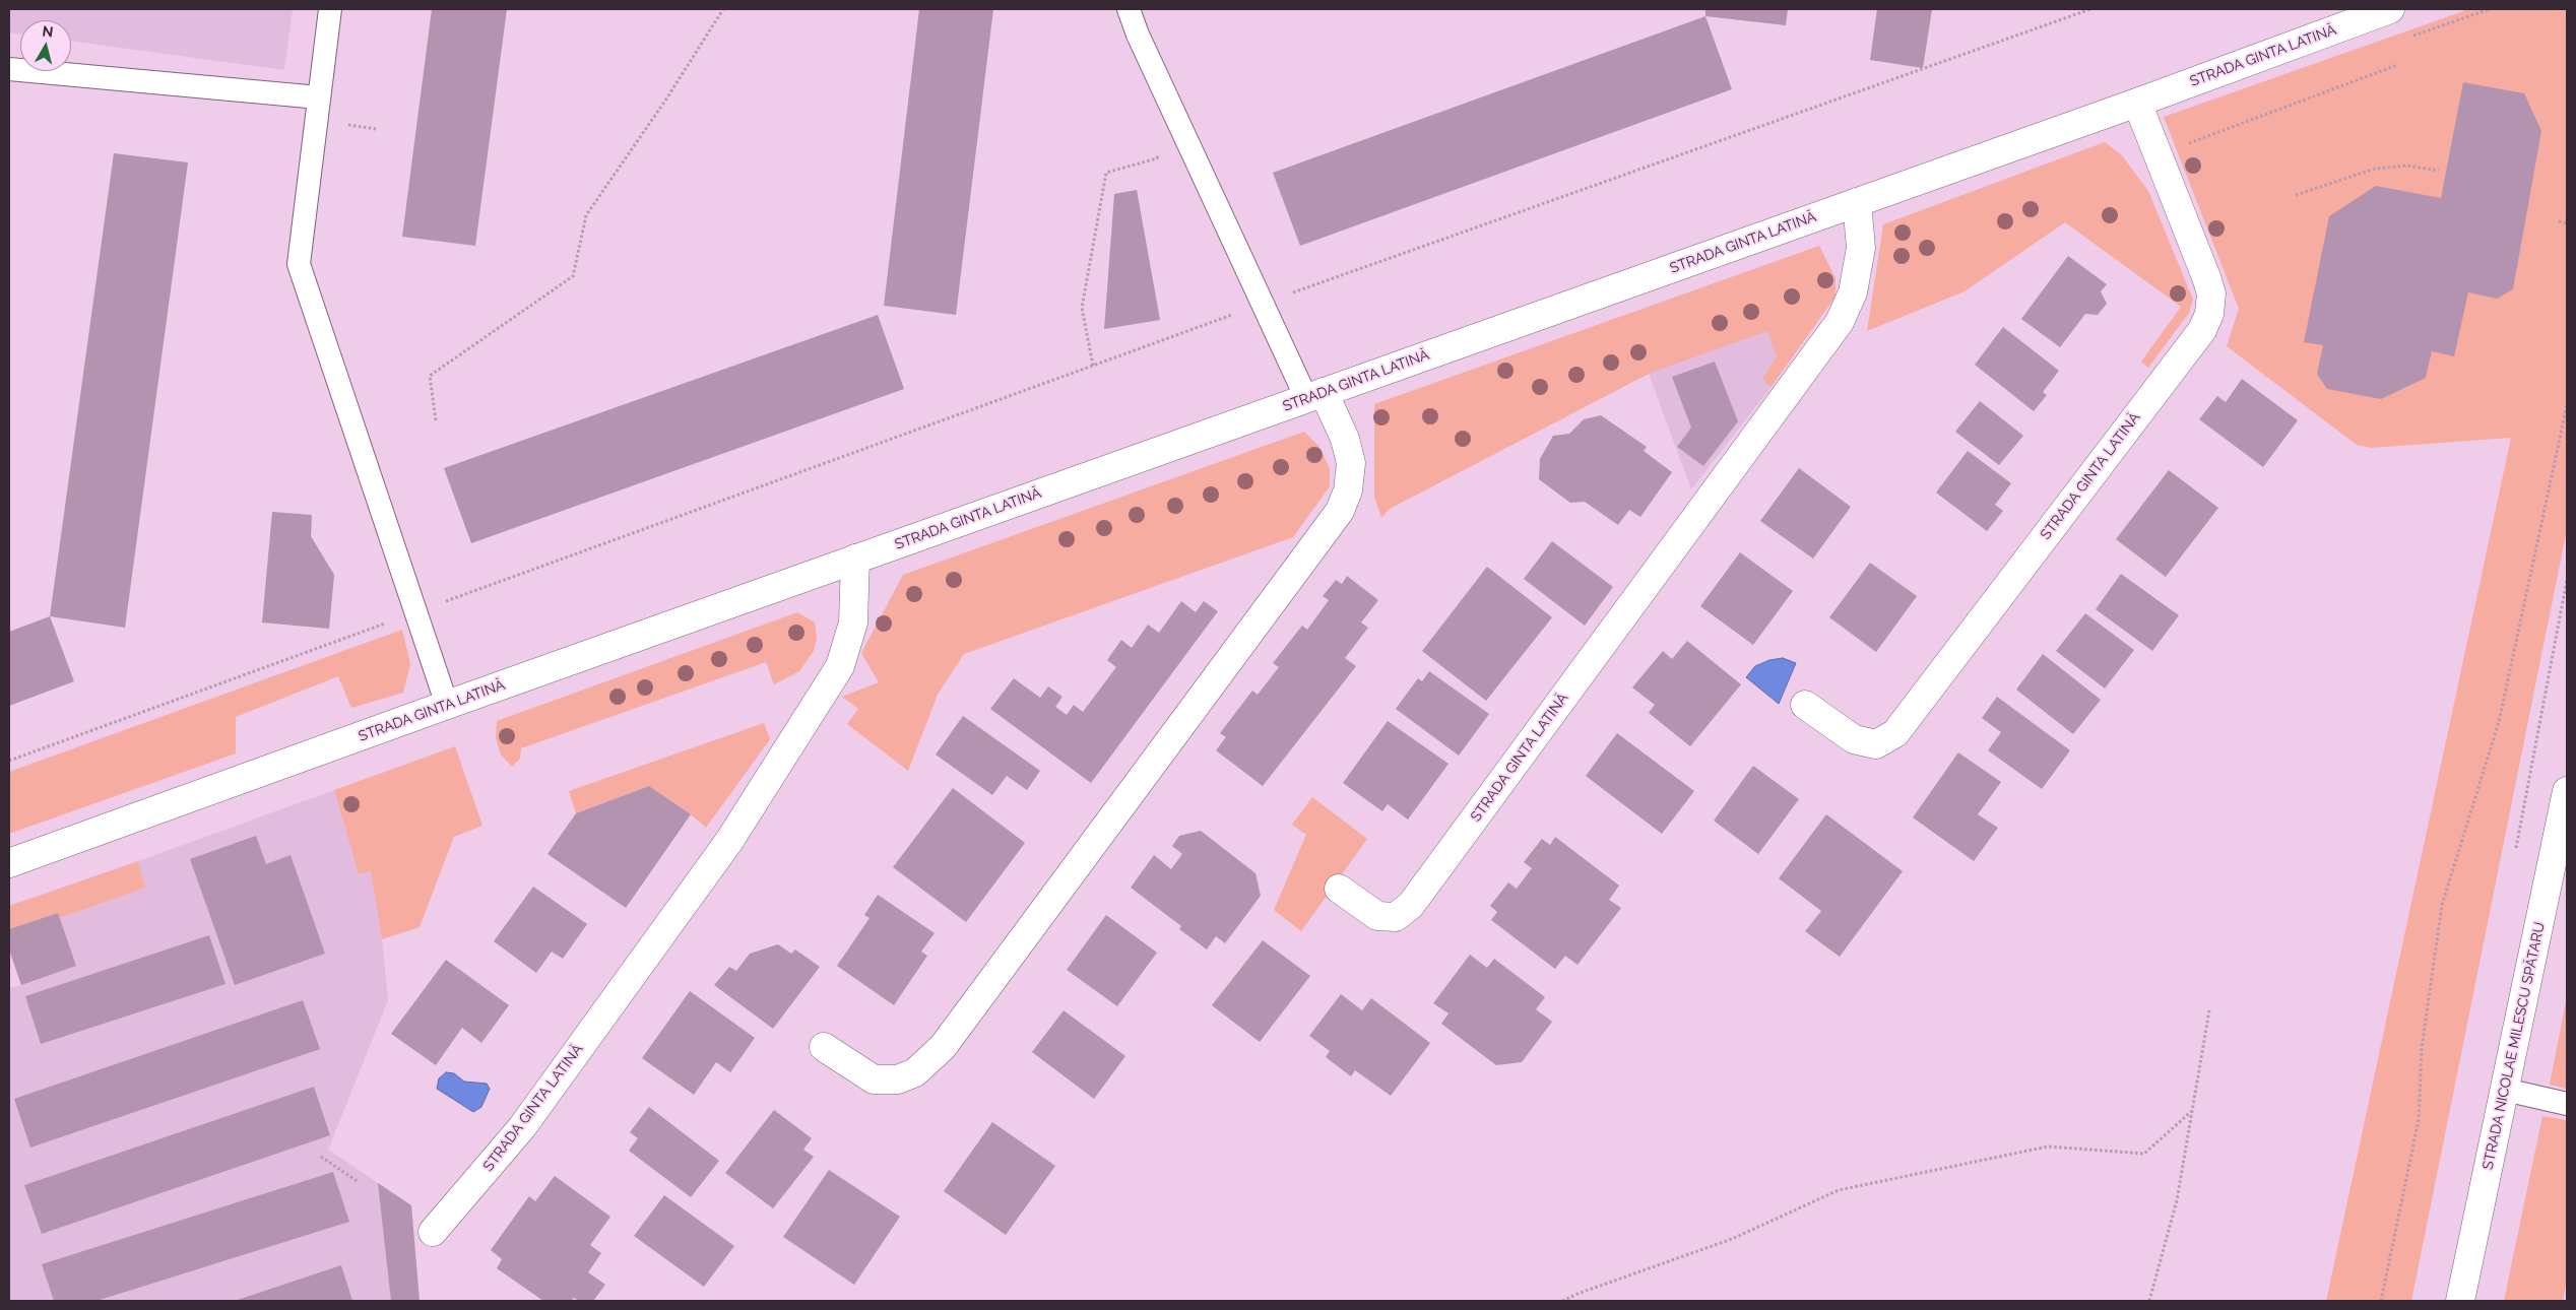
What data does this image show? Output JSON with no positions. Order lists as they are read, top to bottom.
{
  "streets": {
    "street": ["STRADA GINTA LATINĂ", "STRADA NICOLAE MILESCU SPĂTARU"]
  },
  "north": "top"
}
